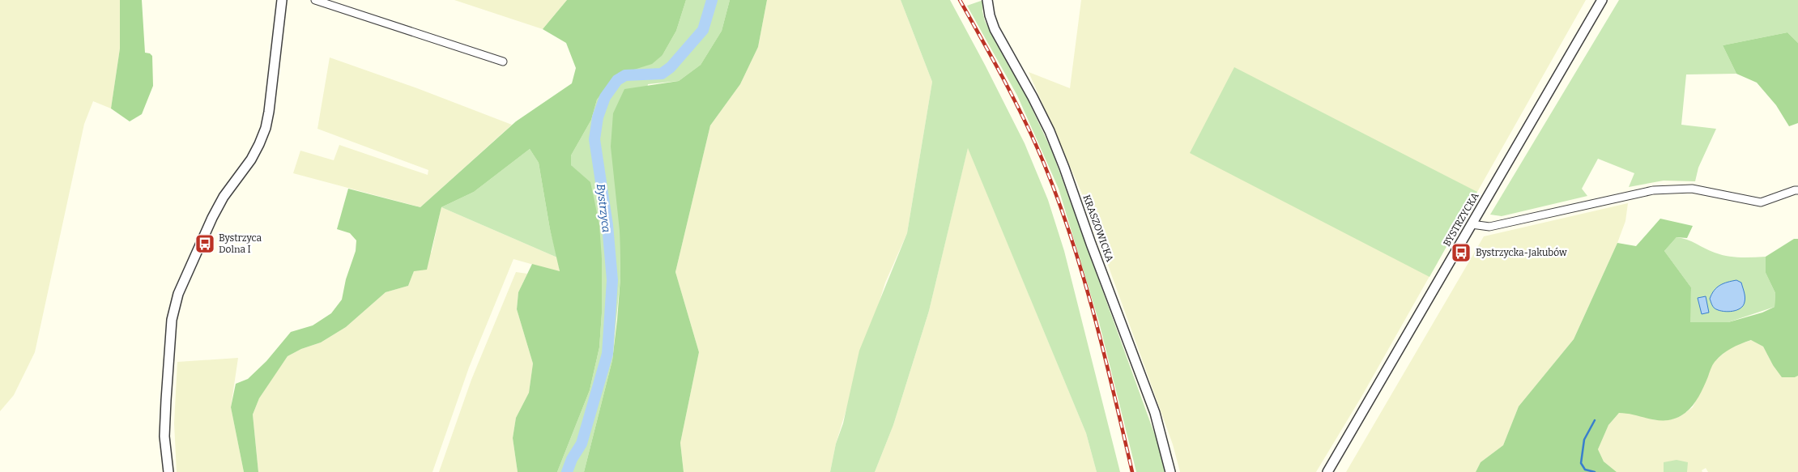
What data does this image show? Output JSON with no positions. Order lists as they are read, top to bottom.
{
  "streets": {
    "street": ["BYSTRZYCKA", "KRASZOWICKA"]
  },
  "water": ["Bystrzyca"],
  "places": {
    "bus stop": ["Bystrzyca Dolna I", "Bystrzycka-Jakubów"]
  }
}
